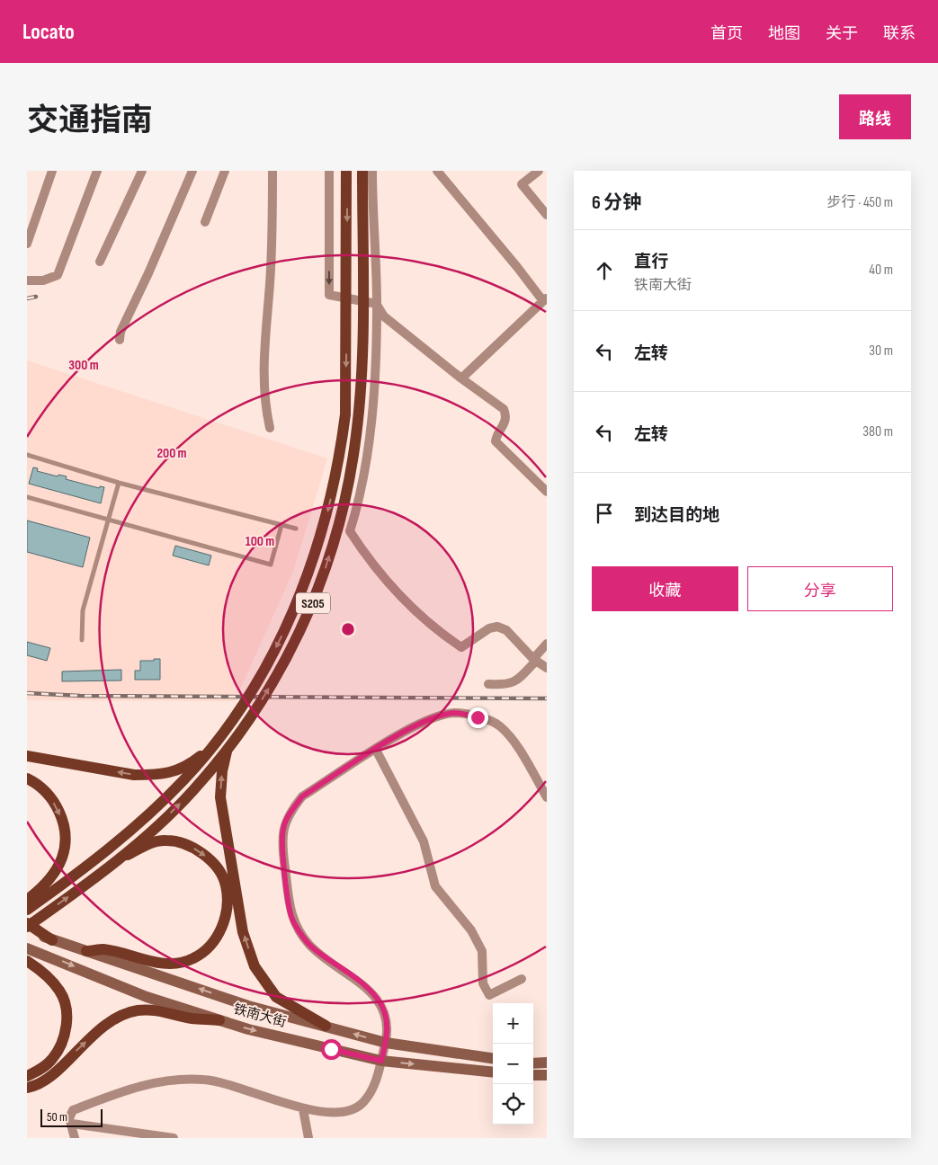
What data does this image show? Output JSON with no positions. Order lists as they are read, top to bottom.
{
  "streets": {
    "main road": ["S205", "铁南大街"]
  },
  "scale_bar": "50 m",
  "page": {
    "header": "Locato",
    "nav": [
      "首页",
      "地图",
      "关于",
      "联系"
    ],
    "title": "交通指南",
    "buttons": [
      "路线",
      ["收藏", "分享"]
    ],
    "heading": ["6 分钟", "步行 · 450 m"],
    "list": [
      ["直行", "铁南大街", "40 m"],
      ["左转", "30 m"],
      ["左转", "380 m"],
      "到达目的地"
    ],
    "map_buttons": ["+", "−"],
    "scale": "50 m"
  },
  "rings": ["300 m", "200 m", "100 m"]
}
